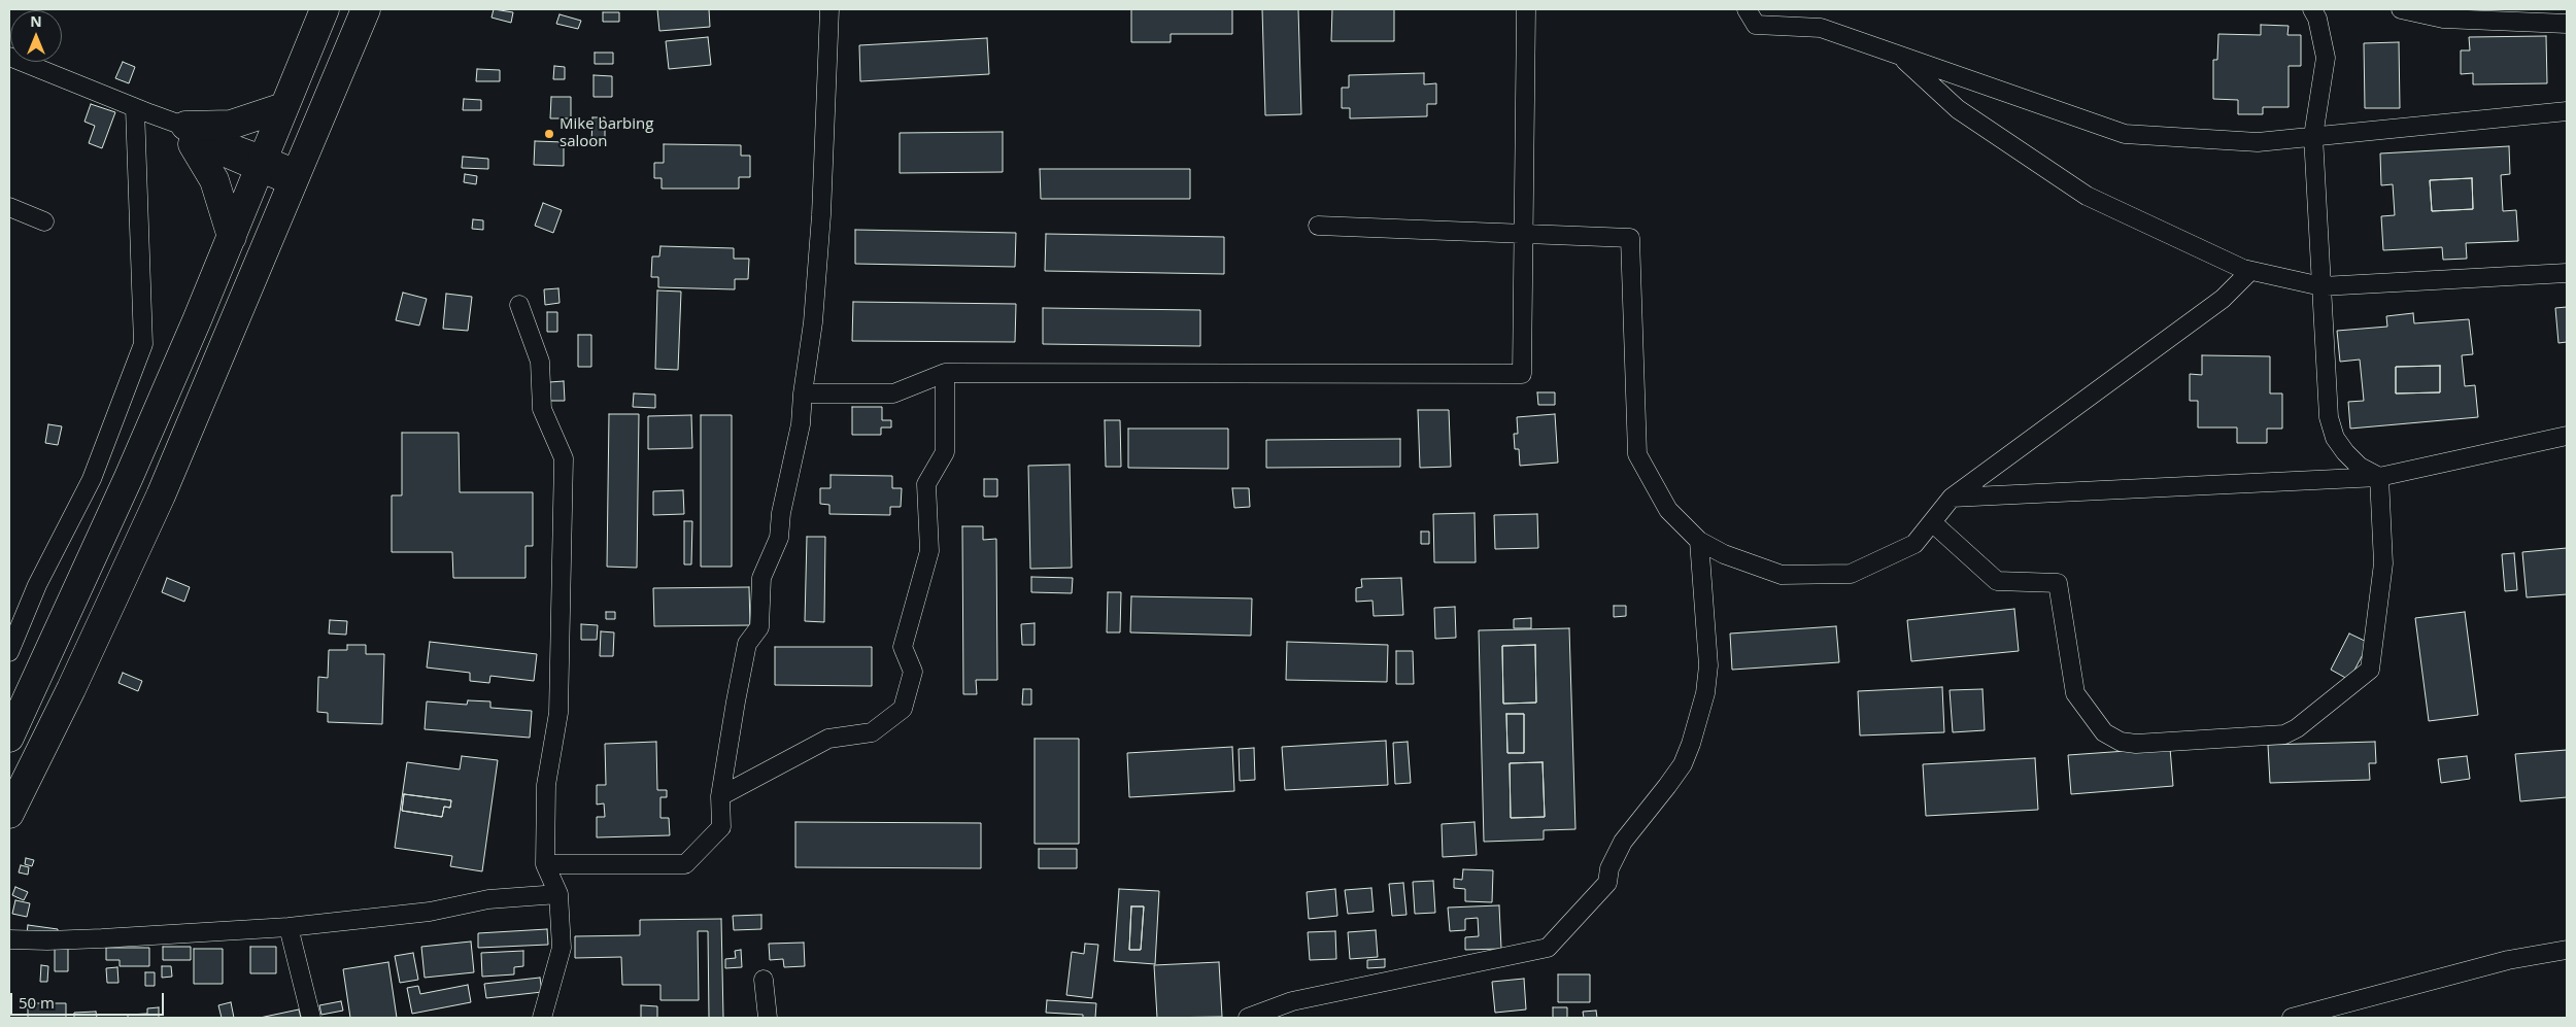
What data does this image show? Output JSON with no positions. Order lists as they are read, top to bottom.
{
  "places": ["Mike barbing saloon"],
  "scale_bar": "50 m",
  "north": "top"
}
